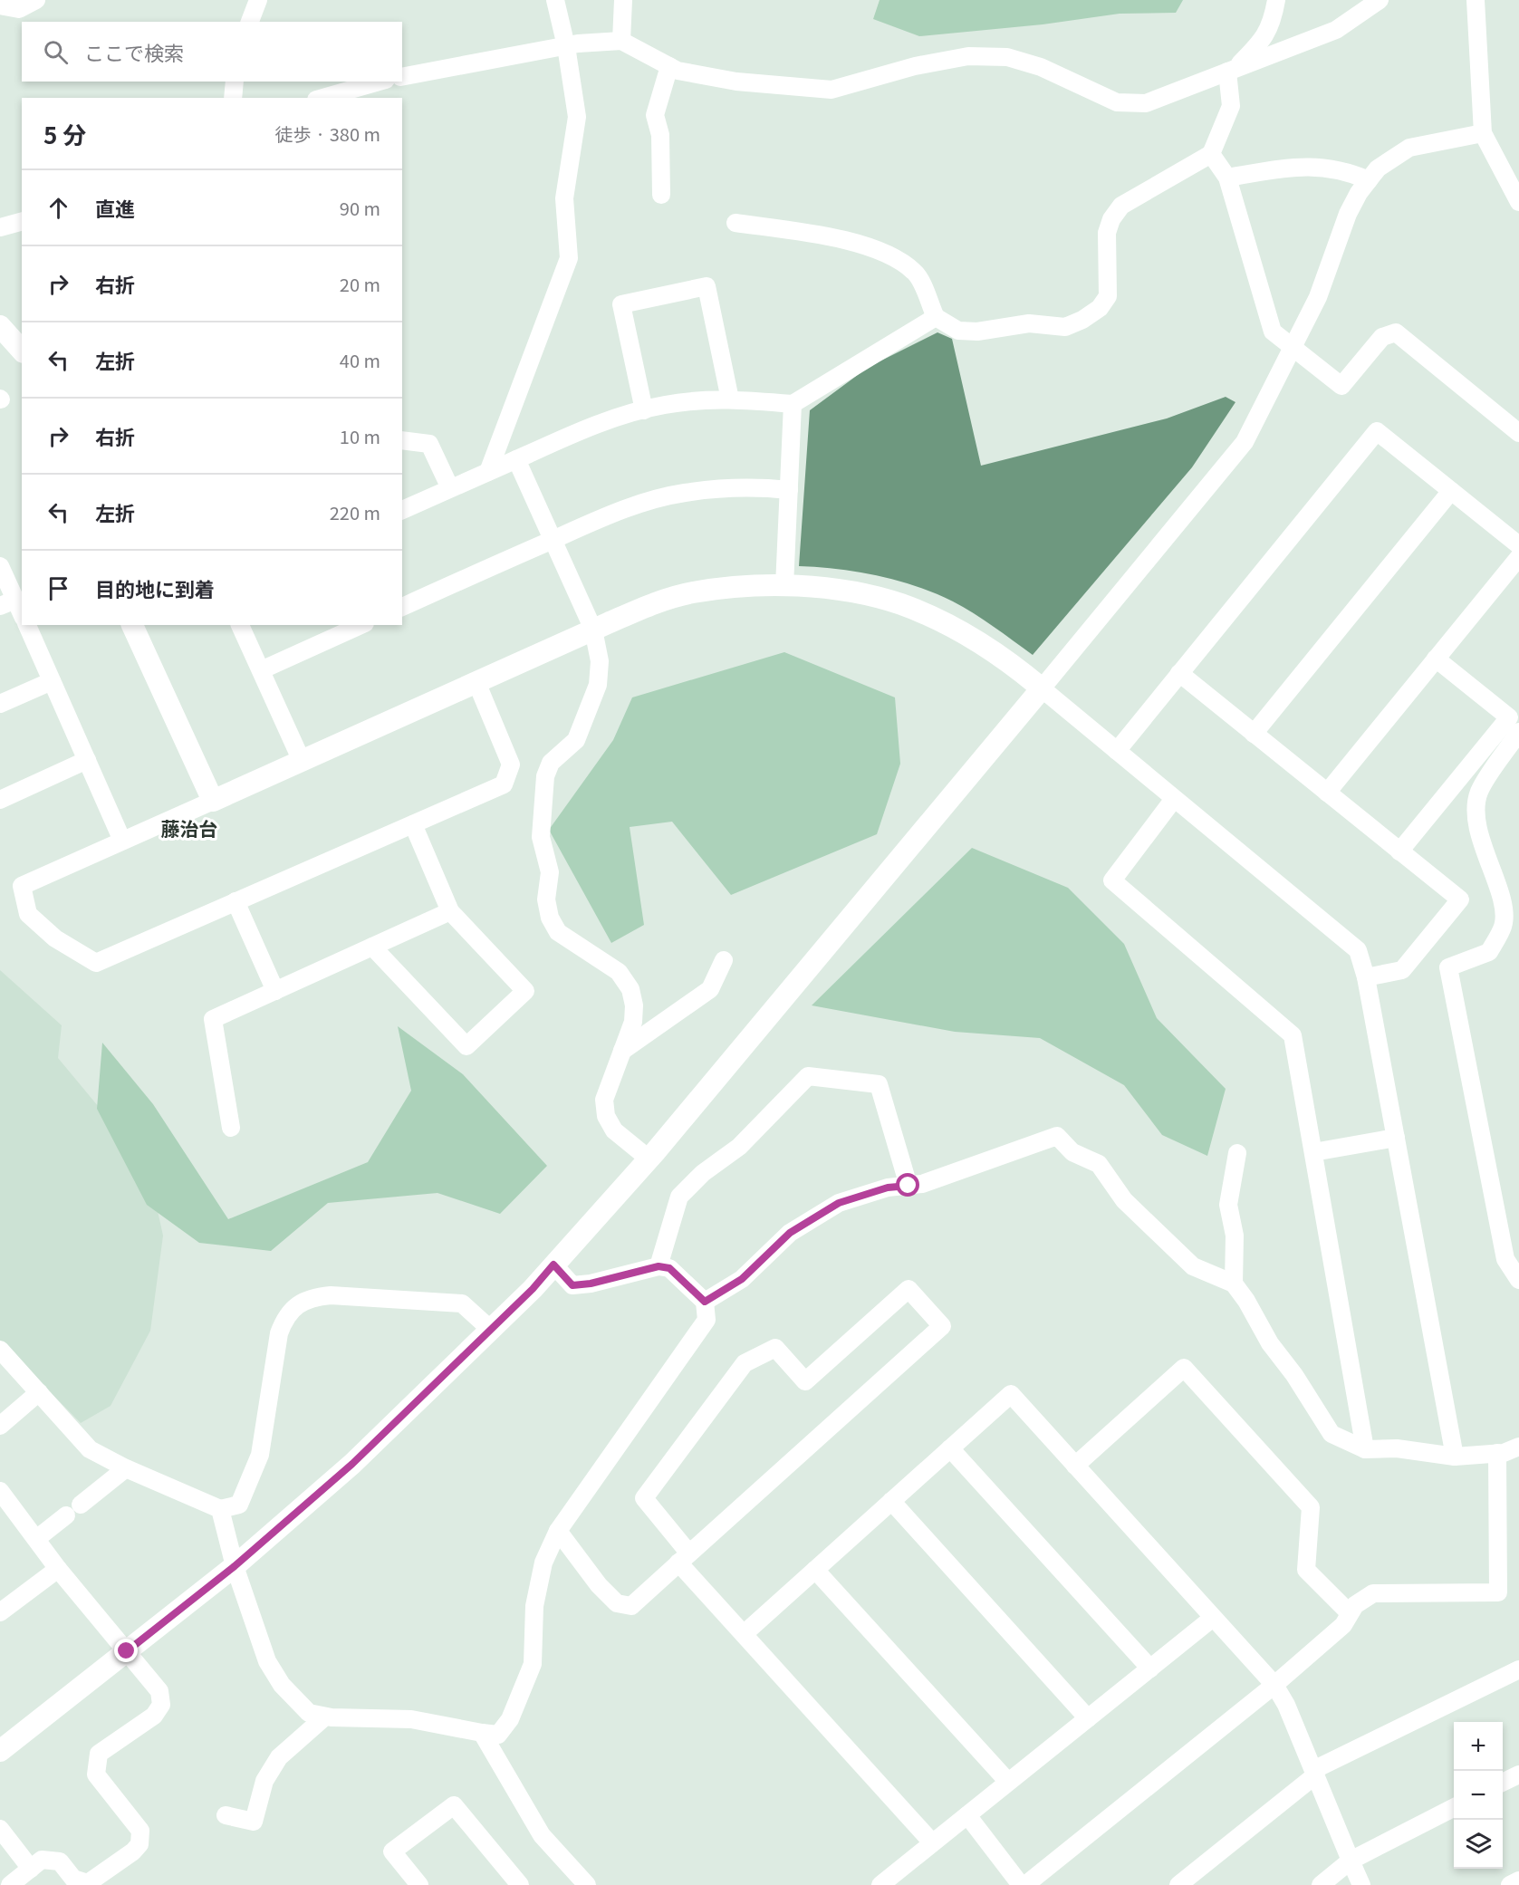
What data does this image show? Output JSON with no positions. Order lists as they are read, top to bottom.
{
  "districts": ["藤治台"],
  "page": {
    "search": "ここで検索",
    "heading": ["5 分", "徒歩 · 380 m"],
    "list": [
      ["直進", "90 m"],
      ["右折", "20 m"],
      ["左折", "40 m"],
      ["右折", "10 m"],
      ["左折", "220 m"],
      "目的地に到着"
    ],
    "map_buttons": ["+", "−"]
  }
}
